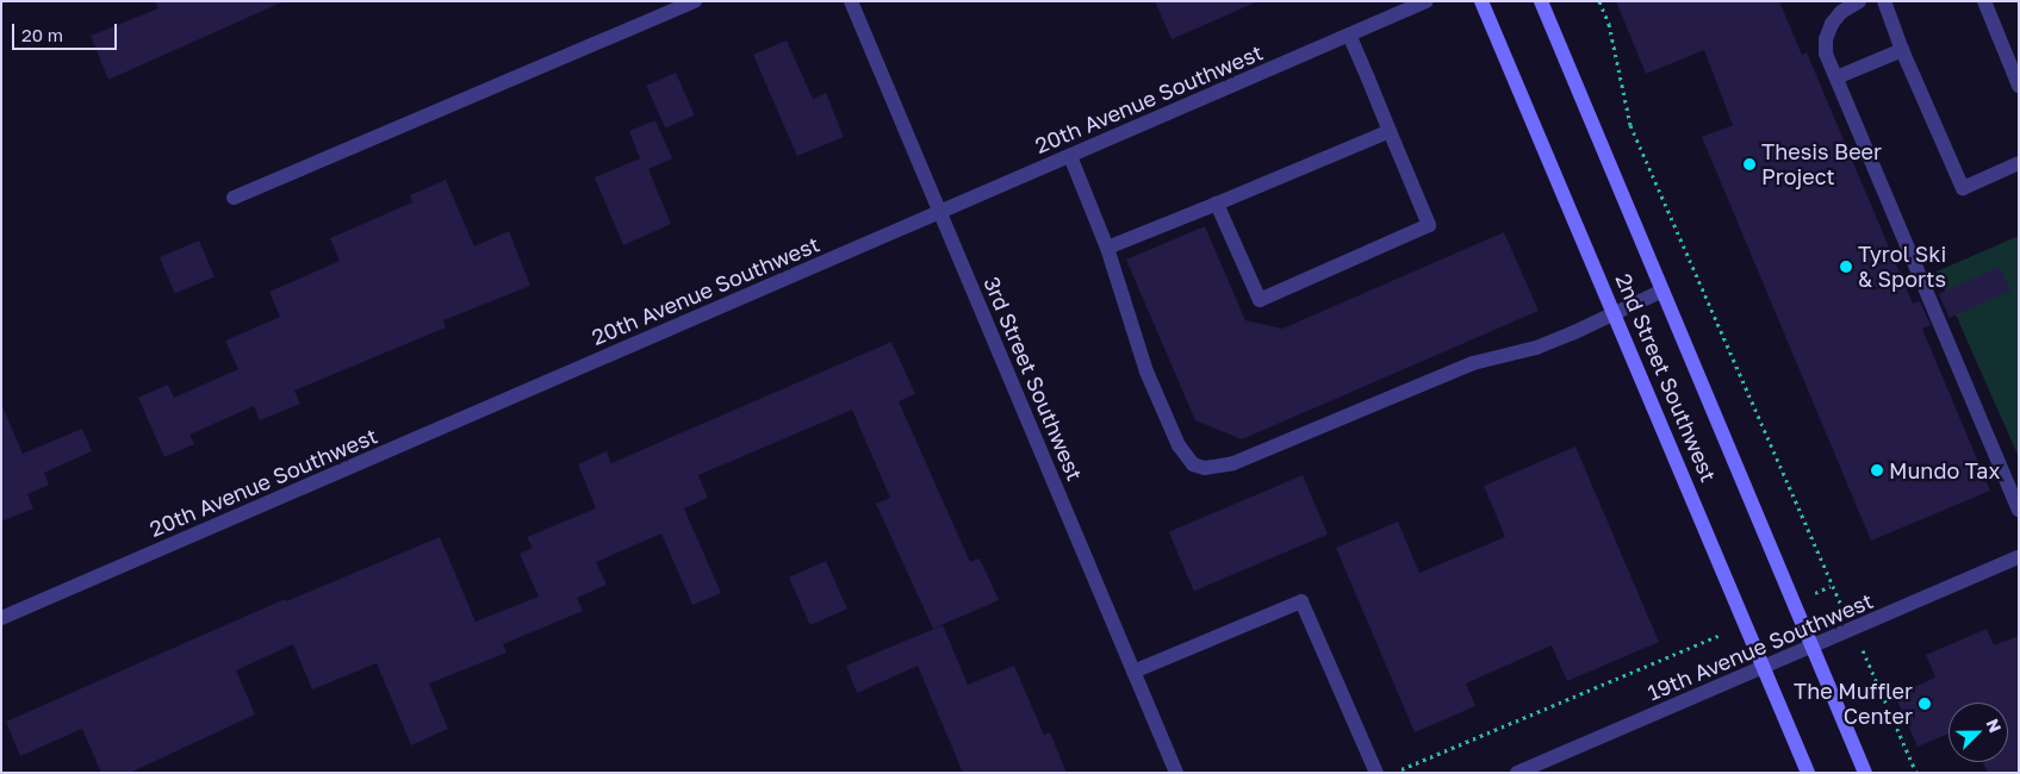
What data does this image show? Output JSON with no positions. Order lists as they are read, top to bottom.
{
  "streets": {
    "main road": ["2nd Street Southwest"],
    "street": ["20th Avenue Southwest", "3rd Street Southwest", "19th Avenue Southwest"]
  },
  "crossings": [
    ["20th Avenue Southwest", "3rd Street Southwest"],
    ["2nd Street Southwest", "19th Avenue Southwest"]
  ],
  "places": [
    "Thesis Beer Project",
    "Tyrol Ski & Sports",
    "Mundo Tax",
    "The Muffler Center"
  ],
  "scale_bar": "20 m",
  "north": "top right"
}
